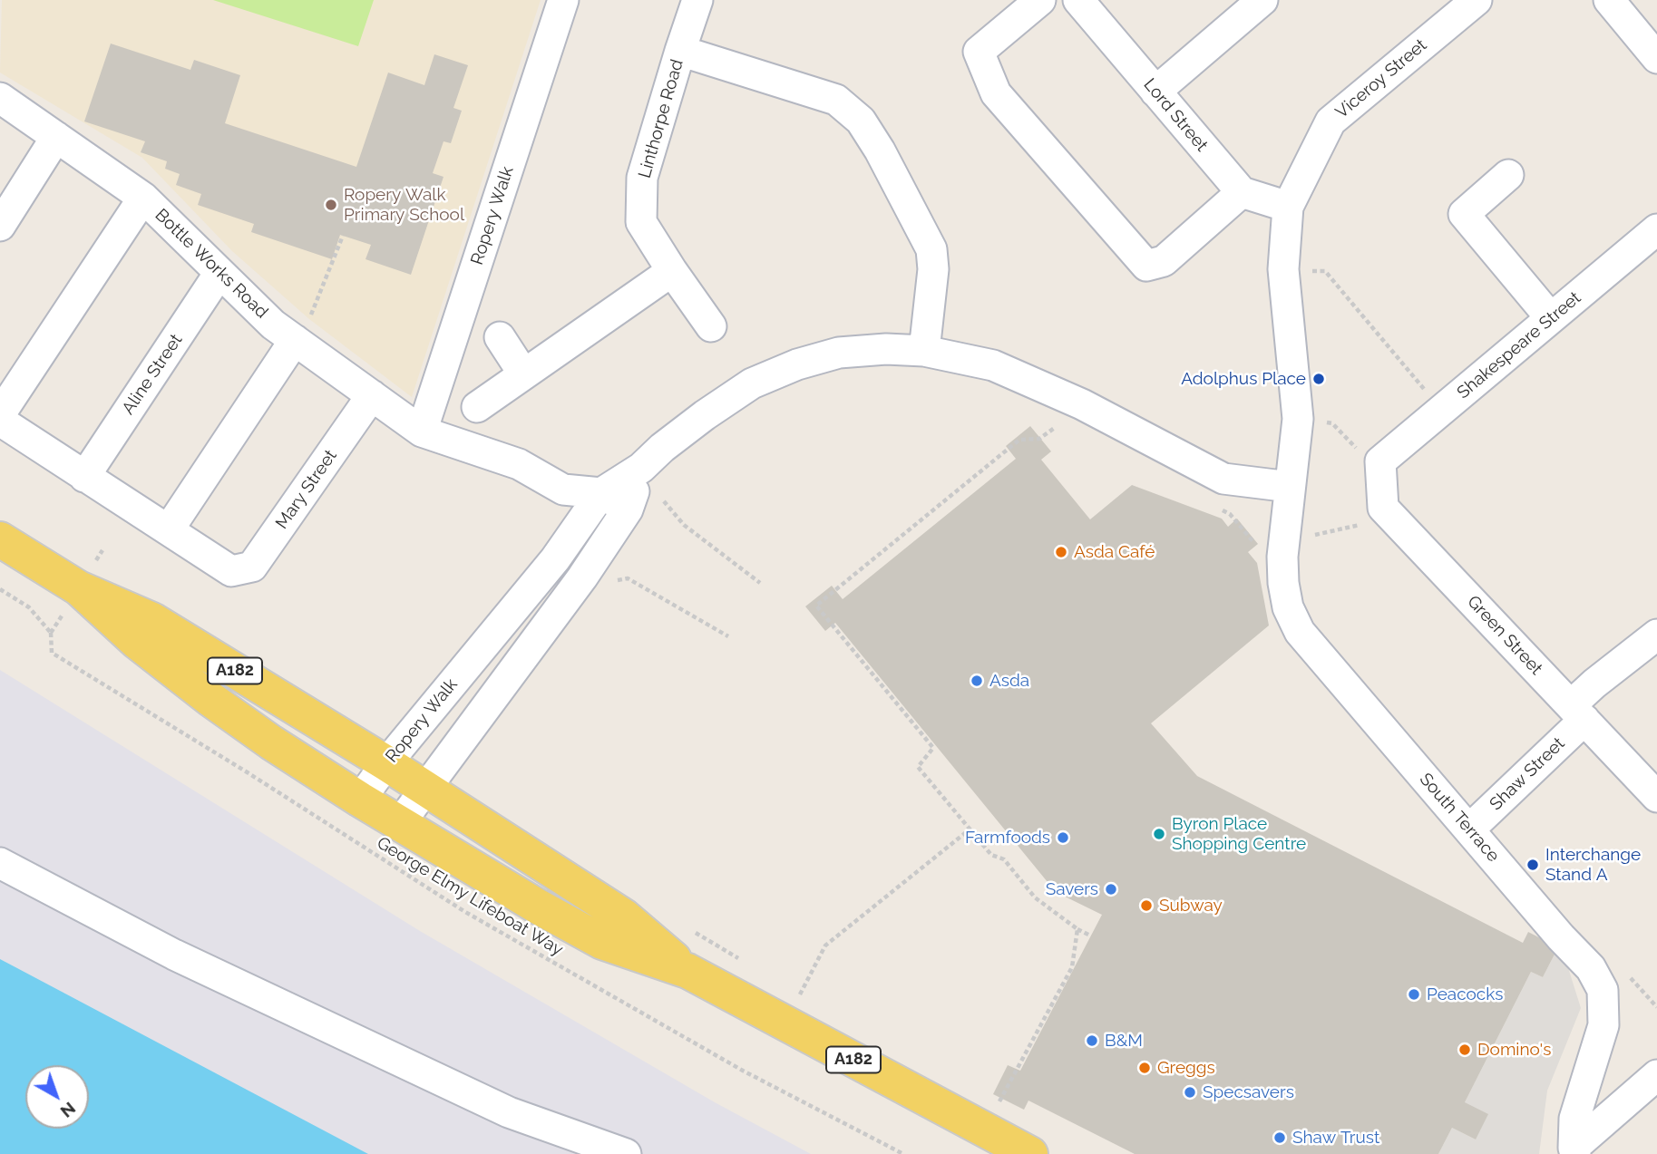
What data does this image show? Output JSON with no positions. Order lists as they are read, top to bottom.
{
  "streets": {
    "main road": ["A182"],
    "street": [
      "Viceroy Street",
      "Lord Street",
      "Linthorpe Road",
      "Ropery Walk",
      "Bottle Works Road",
      "Shakespeare Street",
      "Aline Street",
      "Mary Street",
      "Green Street",
      "Shaw Street",
      "South Terrace"
    ],
    "path": ["George Elmy Lifeboat Way"]
  },
  "crossings": [
    ["Viceroy Street", "South Terrace"],
    ["Ropery Walk", "Bottle Works Road"],
    ["Ropery Walk", "A182"],
    ["Bottle Works Road", "Aline Street"],
    ["Bottle Works Road", "Mary Street"],
    ["Shakespeare Street", "Green Street"],
    ["Green Street", "Shaw Street"],
    ["Shaw Street", "South Terrace"]
  ],
  "places": [
    "Ropery Walk Primary School",
    "Adolphus Place",
    "Asda Café",
    "Asda",
    "Byron Place Shopping Centre",
    "Farmfoods",
    "Interchange Stand A",
    "Savers",
    "Subway",
    "Peacocks",
    "B&M",
    "Domino's",
    "Greggs",
    "Specsavers",
    "Shaw Trust"
  ],
  "north": "bottom right"
}
